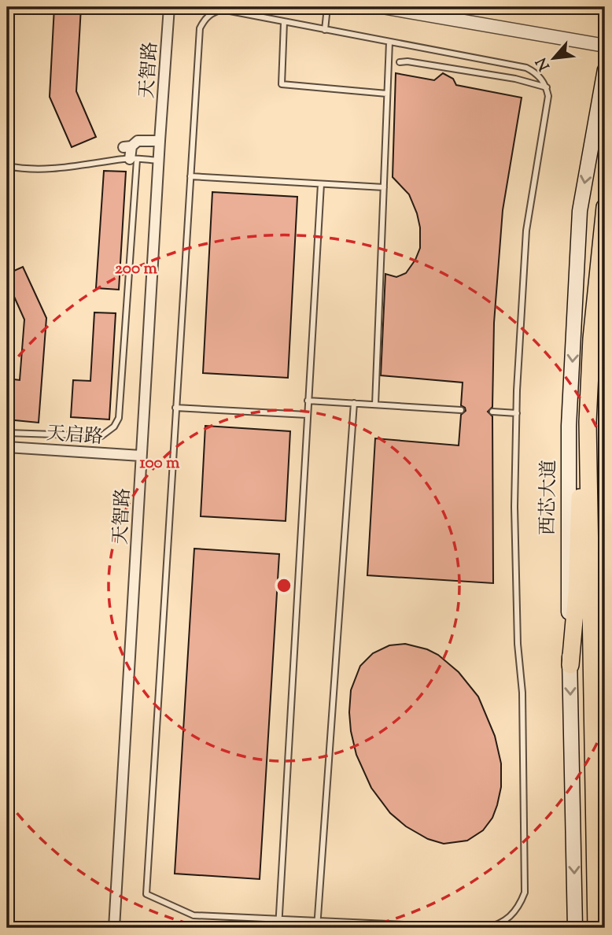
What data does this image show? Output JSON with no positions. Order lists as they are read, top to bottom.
{
  "streets": {
    "main road": ["西芯大道"],
    "street": ["天智路", "天启路"]
  },
  "crossings": [
    ["天智路", "天启路"]
  ],
  "one_way": ["西芯大道"],
  "north": "bottom left",
  "rings": ["200 m", "100 m"]
}
